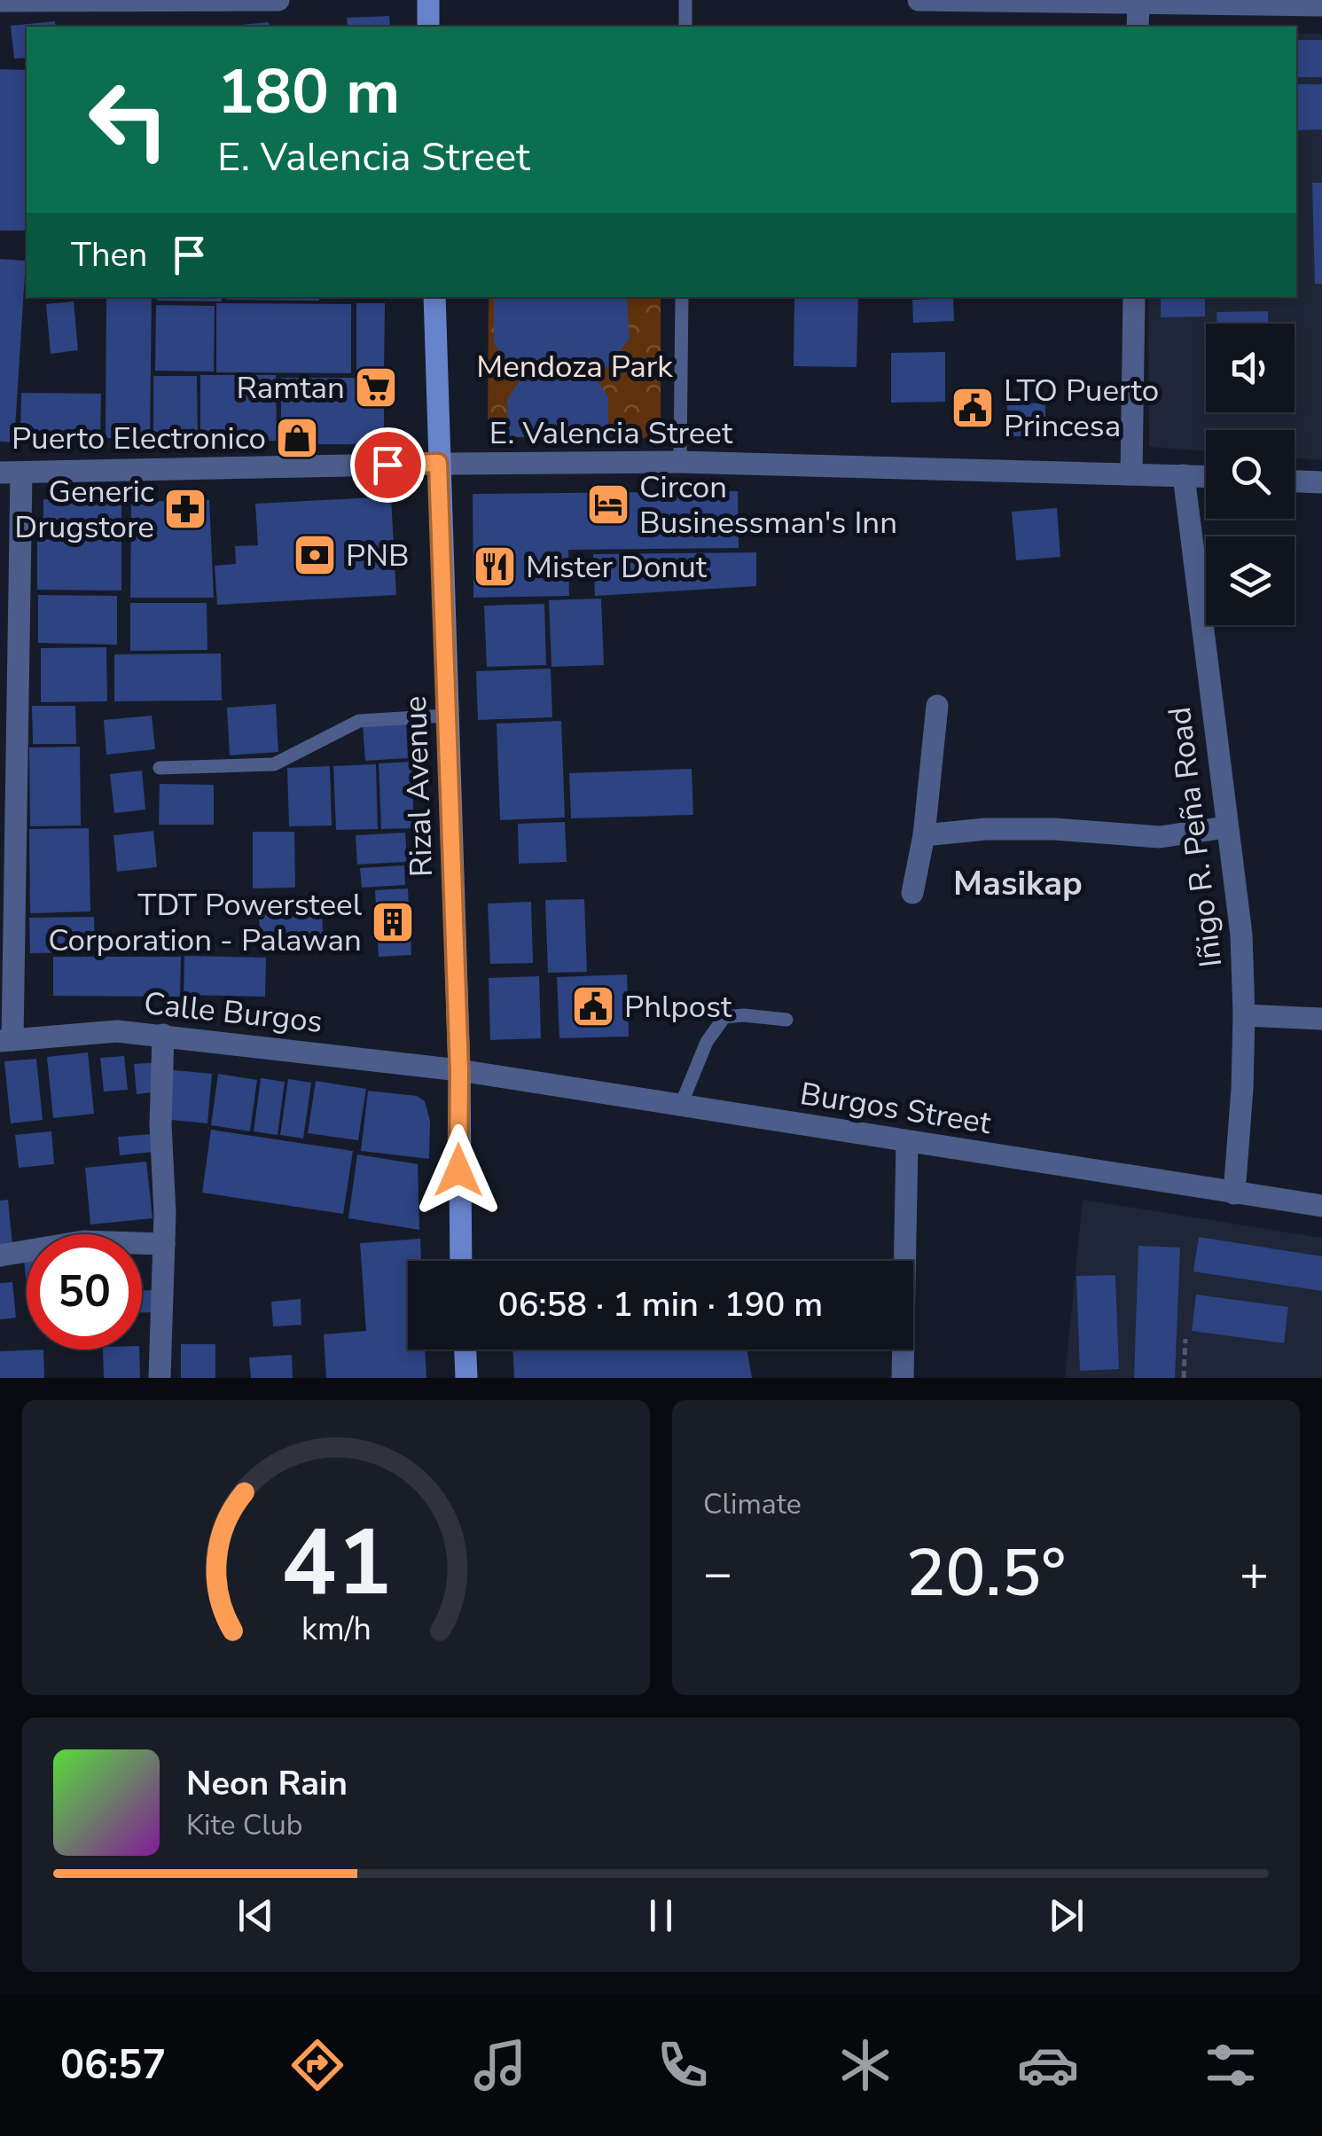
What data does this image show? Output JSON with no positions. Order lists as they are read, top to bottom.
{
  "streets": {
    "main road": ["Rizal Avenue"],
    "street": [
      "E. Valencia Street",
      "Iñigo R. Peña Road",
      "Calle Burgos",
      "Burgos Street"
    ]
  },
  "crossings": [
    ["E. Valencia Street", "Rizal Avenue"],
    ["E. Valencia Street", "Iñigo R. Peña Road"],
    ["Rizal Avenue", "Calle Burgos"],
    ["Rizal Avenue", "Burgos Street"],
    ["Iñigo R. Peña Road", "Burgos Street"],
    ["Calle Burgos", "Burgos Street"]
  ],
  "districts": ["Masikap"],
  "parks": ["Mendoza Park"],
  "places": {
    "supermarket": ["Ramtan"],
    "public building": ["LTO Puerto Princesa", "Phlpost"],
    "shop": ["Puerto Electronico"],
    "hotel": ["Circon Businessman's Inn"],
    "pharmacy": ["Generic Drugstore"],
    "bank": ["PNB"],
    "restaurant": ["Mister Donut"],
    "building": ["TDT Powersteel Corporation - Palawan"]
  },
  "page": {
    "turn": ["180 m", "E. Valencia Street"],
    "then": "Then",
    "limit": "50",
    "trip": "06:58 · 1 min · 190 m",
    "tile": "Climate",
    "heat": ["−", "20.5°", "+"],
    "song": ["Neon Rain", "Kite Club"],
    "tabs": "06:57",
    "gauge": ["41", "km/h"]
  }
}
